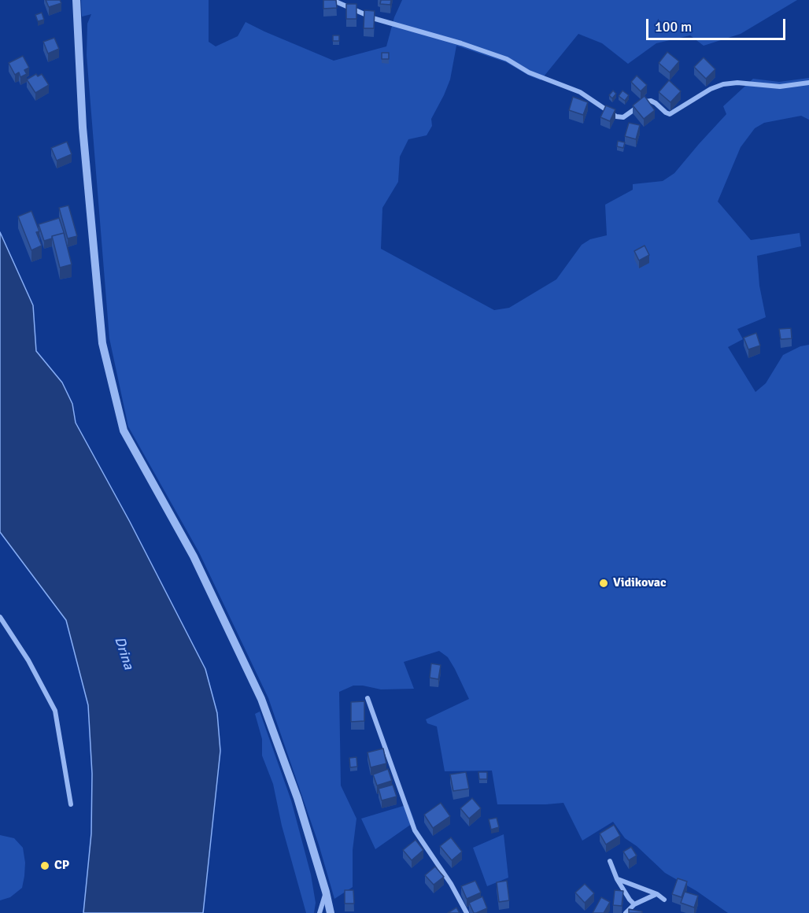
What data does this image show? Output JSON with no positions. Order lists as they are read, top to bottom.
{
  "water": ["Drina"],
  "places": ["Vidikovac", "CP"],
  "scale_bar": "100 m"
}
